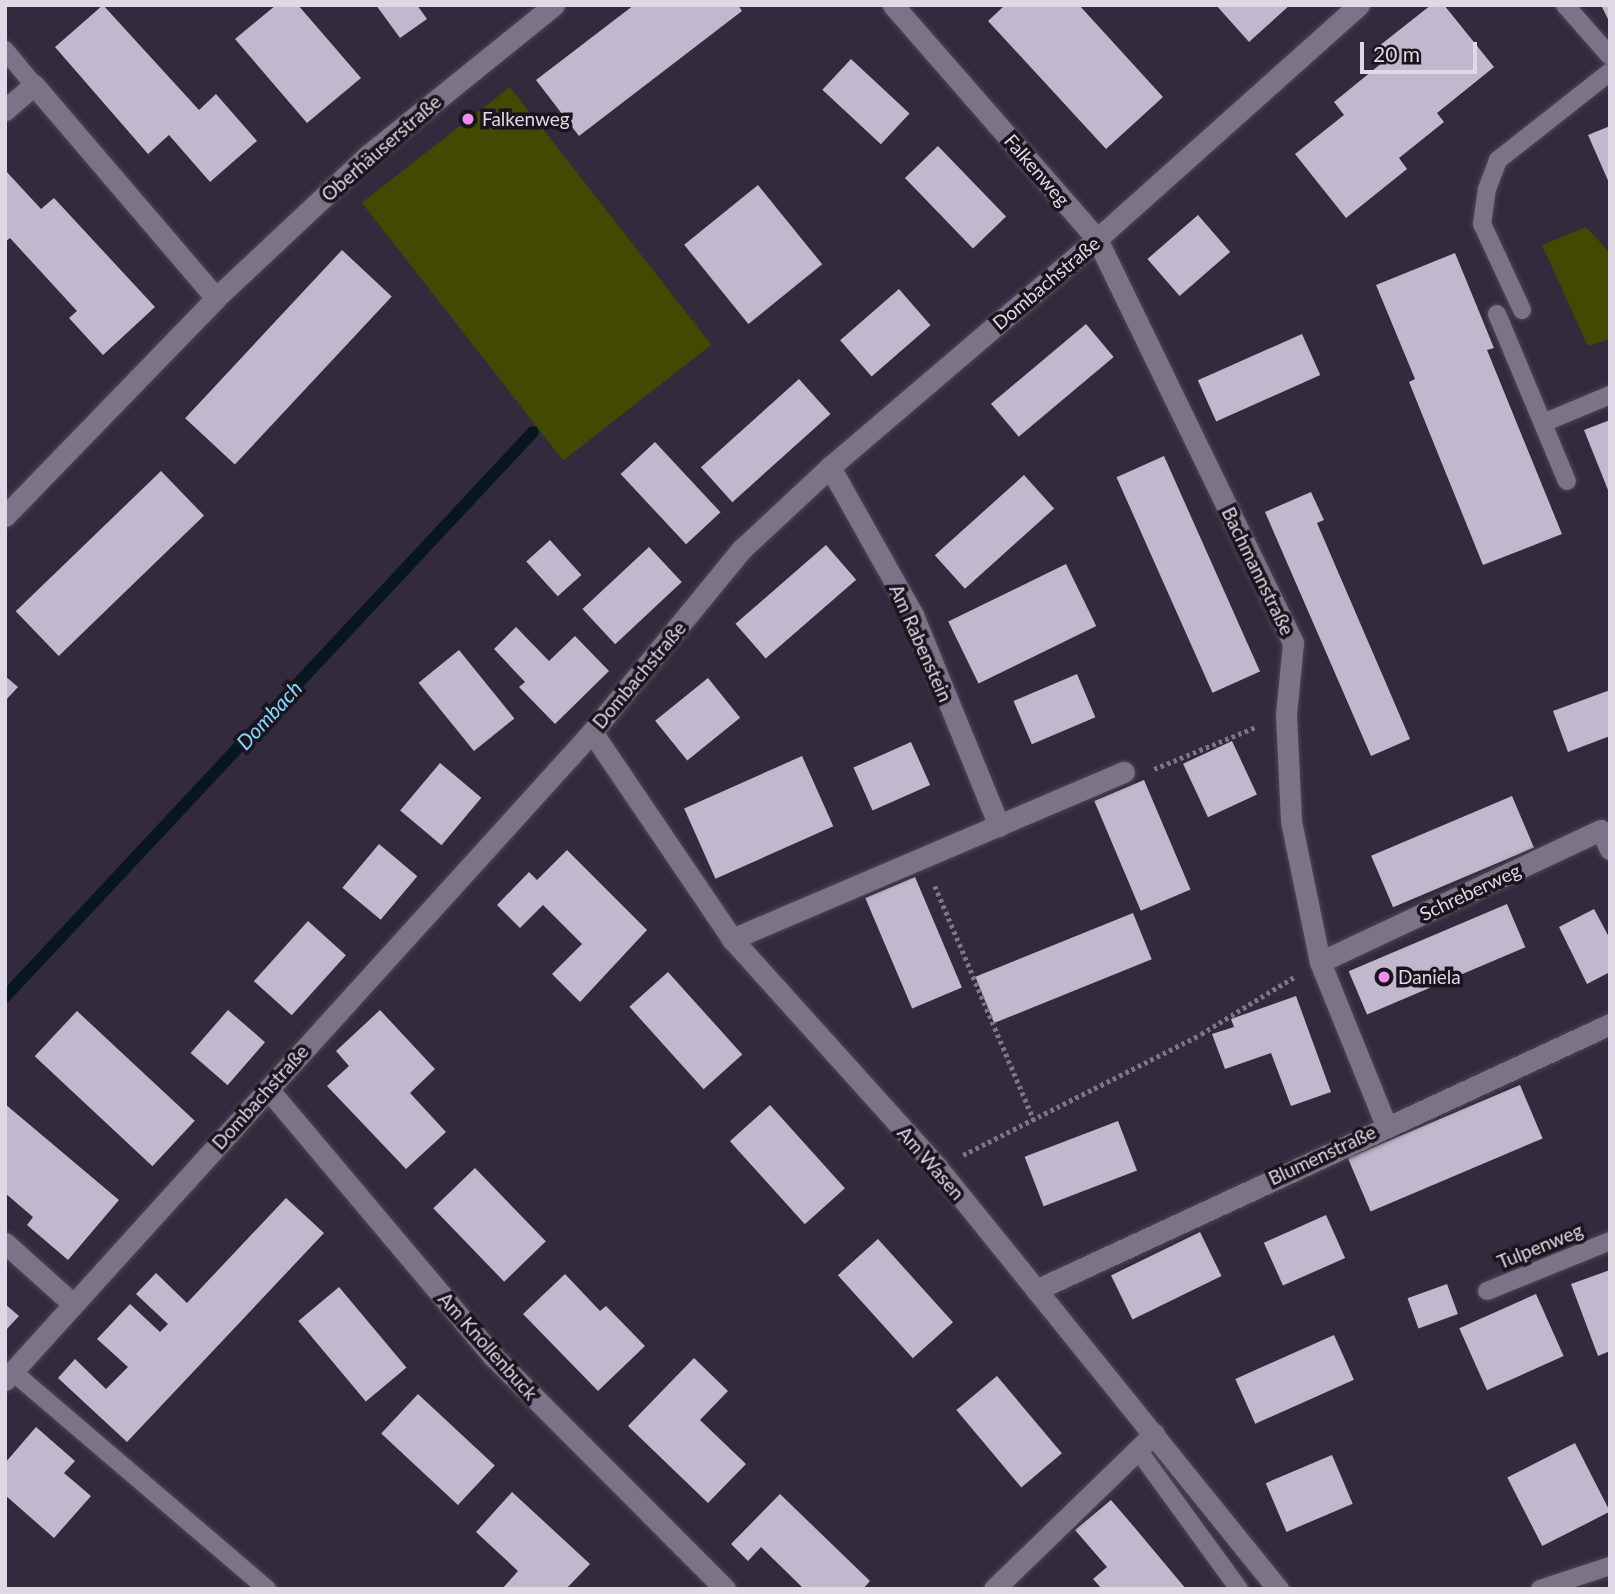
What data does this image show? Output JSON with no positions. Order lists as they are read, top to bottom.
{
  "streets": {
    "street": [
      "Oberhäuserstraße",
      "Falkenweg",
      "Dombachstraße",
      "Bachmannstraße",
      "Am Rabenstein",
      "Schreberweg",
      "Blumenstraße",
      "Am Wasen",
      "Am Knollenbuck"
    ],
    "lane": ["Tulpenweg"]
  },
  "crossings": [
    ["Falkenweg", "Dombachstraße"],
    ["Falkenweg", "Bachmannstraße"],
    ["Dombachstraße", "Bachmannstraße"],
    ["Dombachstraße", "Am Rabenstein"],
    ["Dombachstraße", "Am Wasen"],
    ["Dombachstraße", "Am Knollenbuck"],
    ["Bachmannstraße", "Schreberweg"],
    ["Bachmannstraße", "Blumenstraße"],
    ["Blumenstraße", "Am Wasen"]
  ],
  "water": ["Dombach"],
  "places": ["Falkenweg", "Daniela"],
  "scale_bar": "20 m"
}
